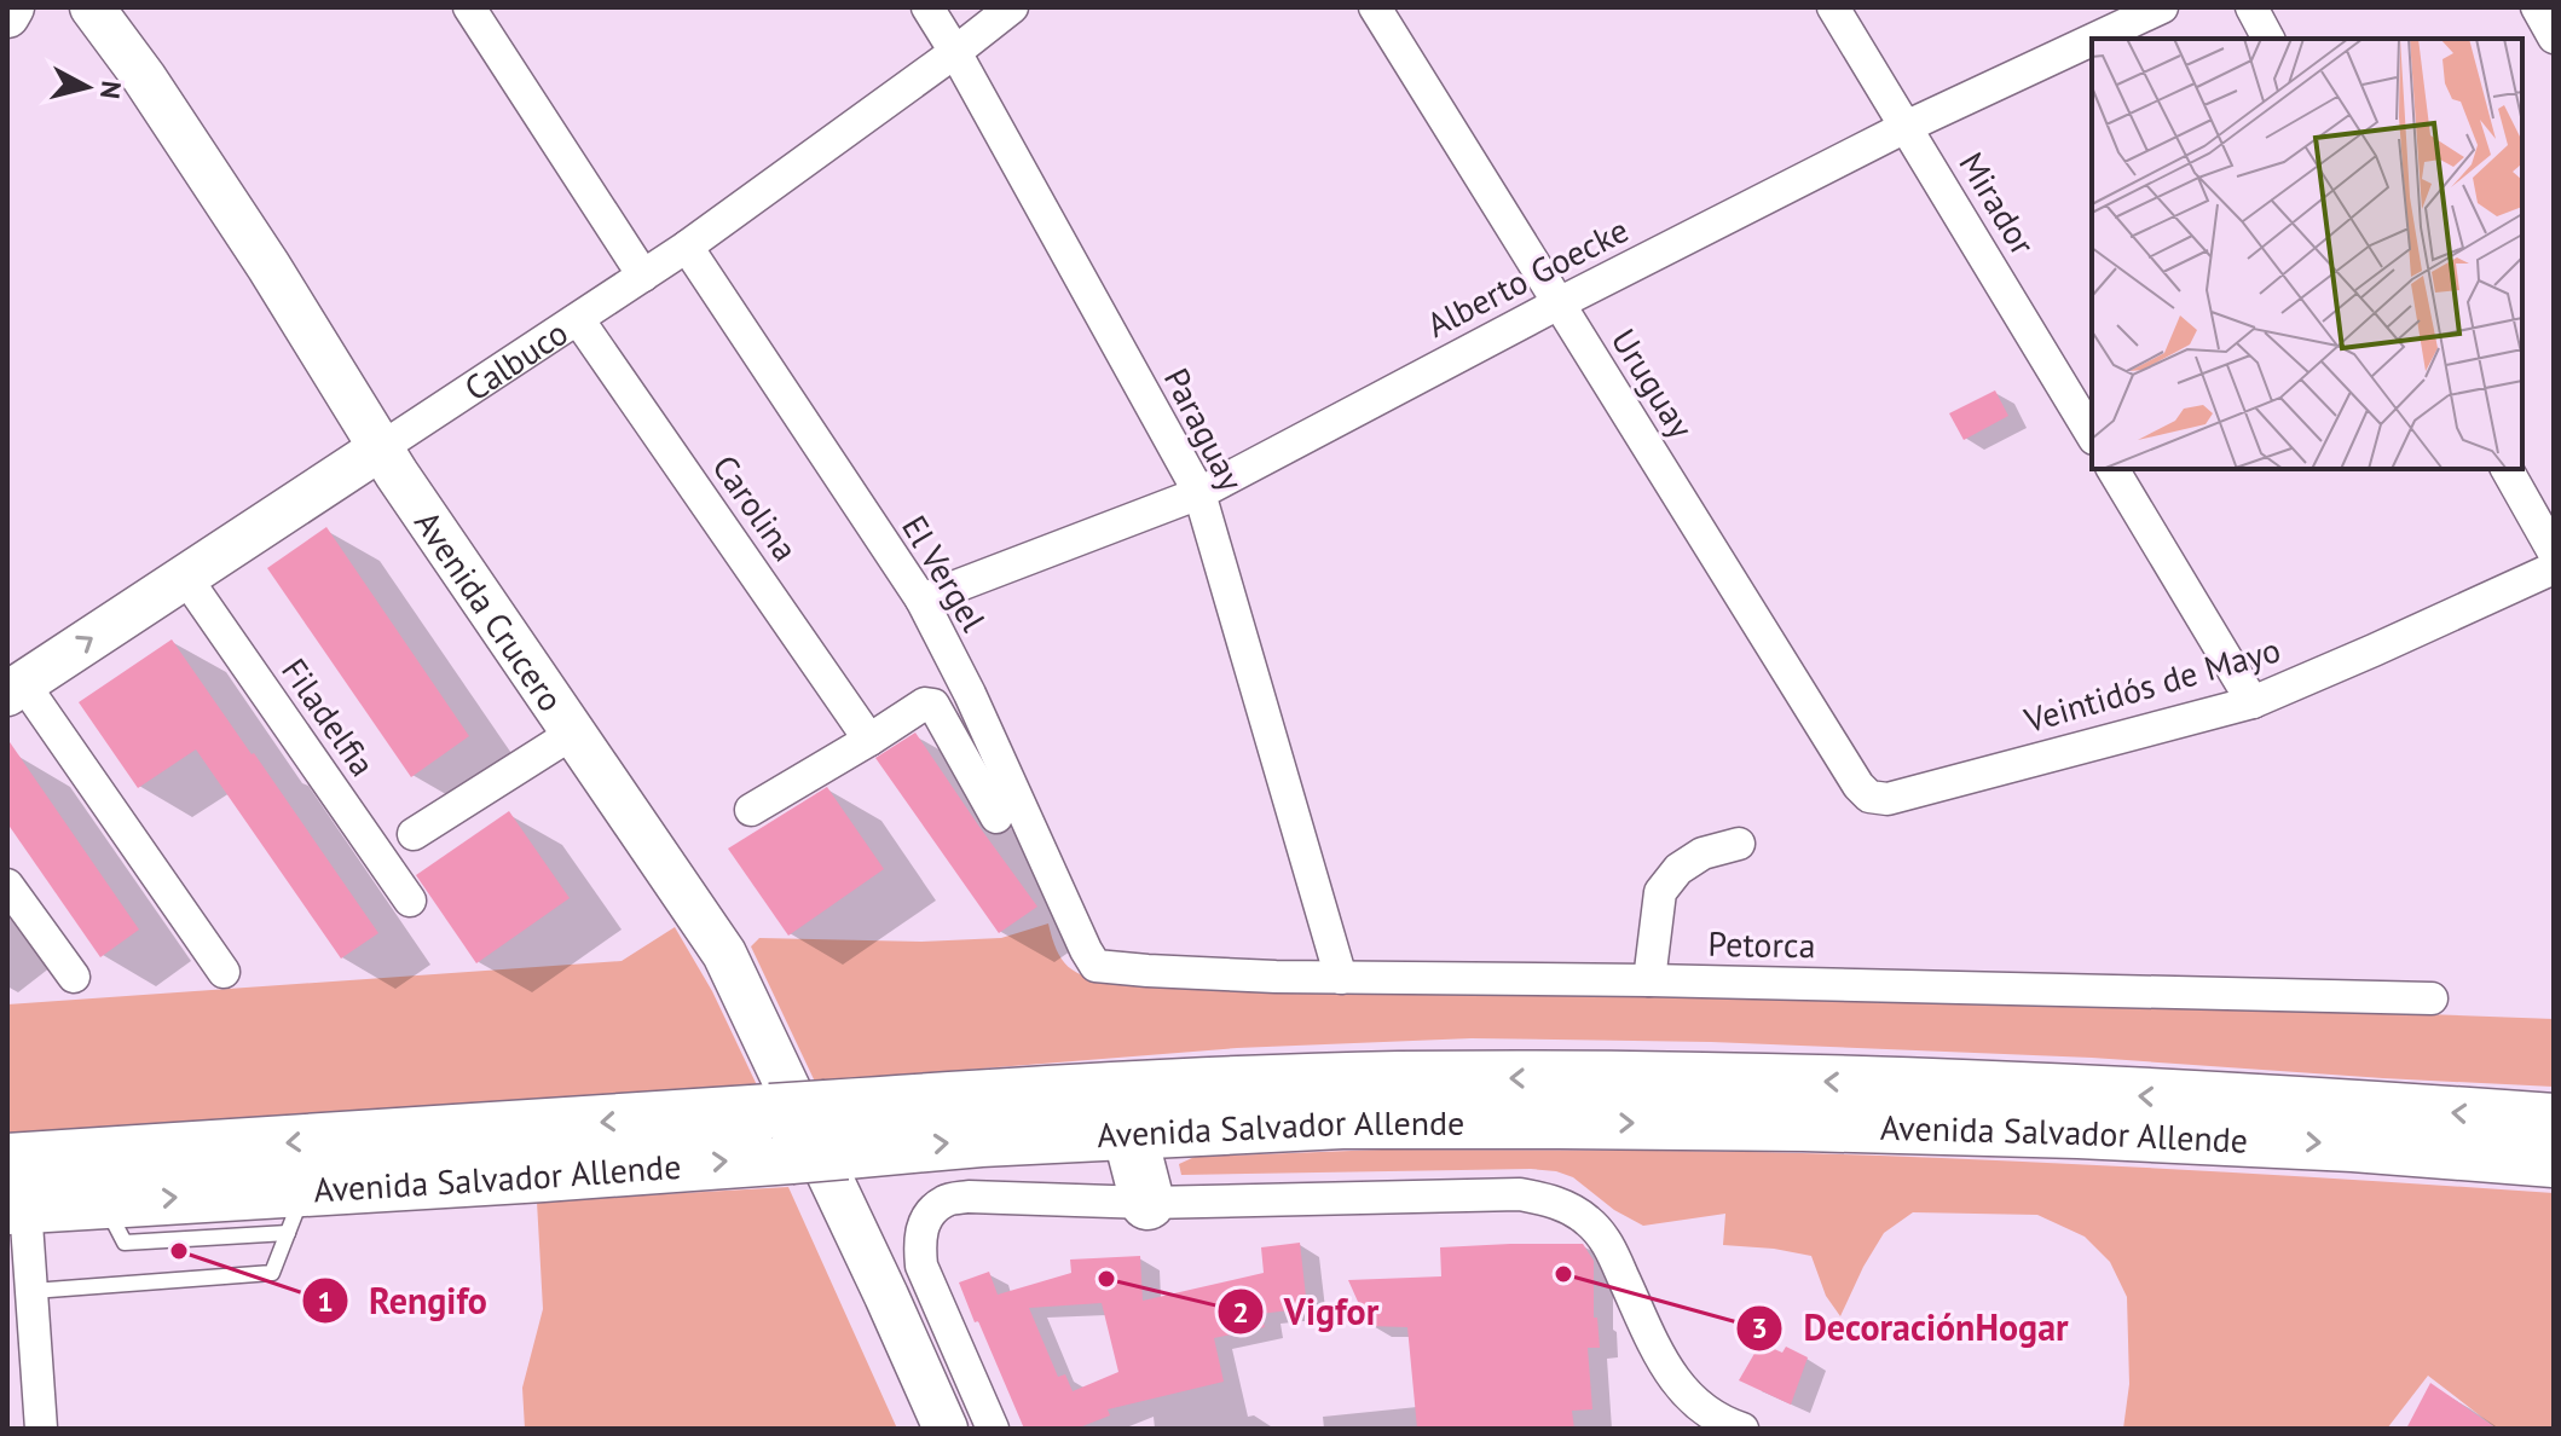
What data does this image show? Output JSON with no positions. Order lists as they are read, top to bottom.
{
  "streets": {
    "highway": ["Avenida Salvador Allende"],
    "main road": ["Calbuco", "Avenida Crucero"],
    "street": [
      "Mirador",
      "Alberto Goecke",
      "Uruguay",
      "Paraguay",
      "Carolina",
      "El Vergel",
      "Veintidós de Mayo",
      "Filadelfia",
      "Petorca"
    ]
  },
  "crossings": [
    ["Mirador", "Alberto Goecke"],
    ["Alberto Goecke", "Uruguay"],
    ["Alberto Goecke", "Paraguay"],
    ["Alberto Goecke", "El Vergel"],
    ["Calbuco", "Paraguay"],
    ["Calbuco", "Carolina"],
    ["Calbuco", "El Vergel"],
    ["Calbuco", "Avenida Crucero"],
    ["Calbuco", "Filadelfia"],
    ["Uruguay", "Veintidós de Mayo"],
    ["Paraguay", "Petorca"],
    ["El Vergel", "Petorca"]
  ],
  "places": ["Rengifo", "DecoraciónHogar", "Vigfor"],
  "north": "right"
}
